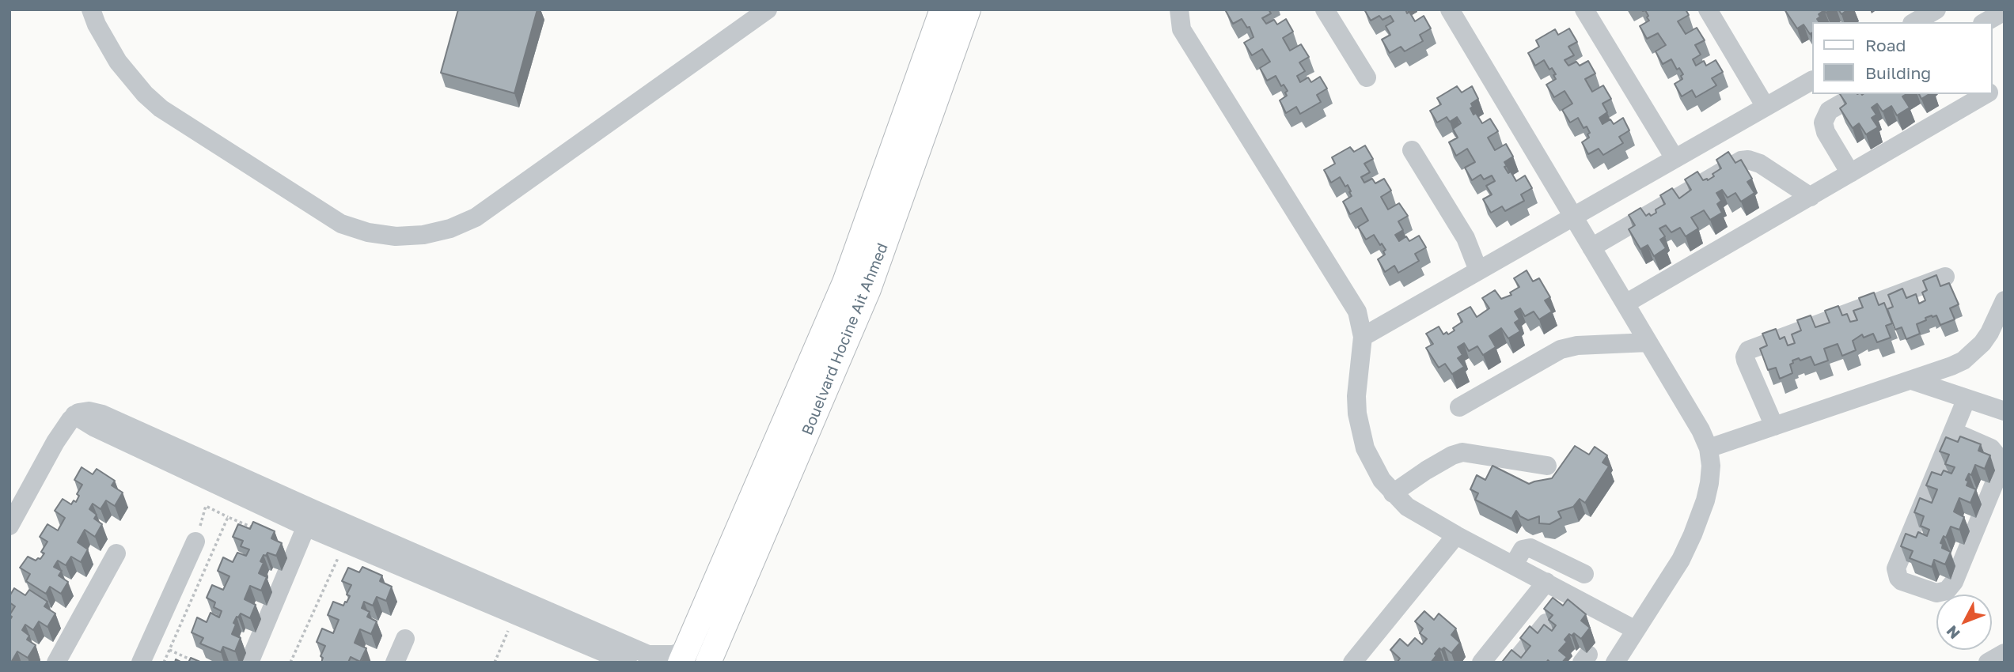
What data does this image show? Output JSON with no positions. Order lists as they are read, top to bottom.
{
  "streets": {
    "main road": ["Bouelvard Hocine Ait Ahmed"]
  },
  "legend": ["Road", "Building"],
  "north": "bottom left"
}
